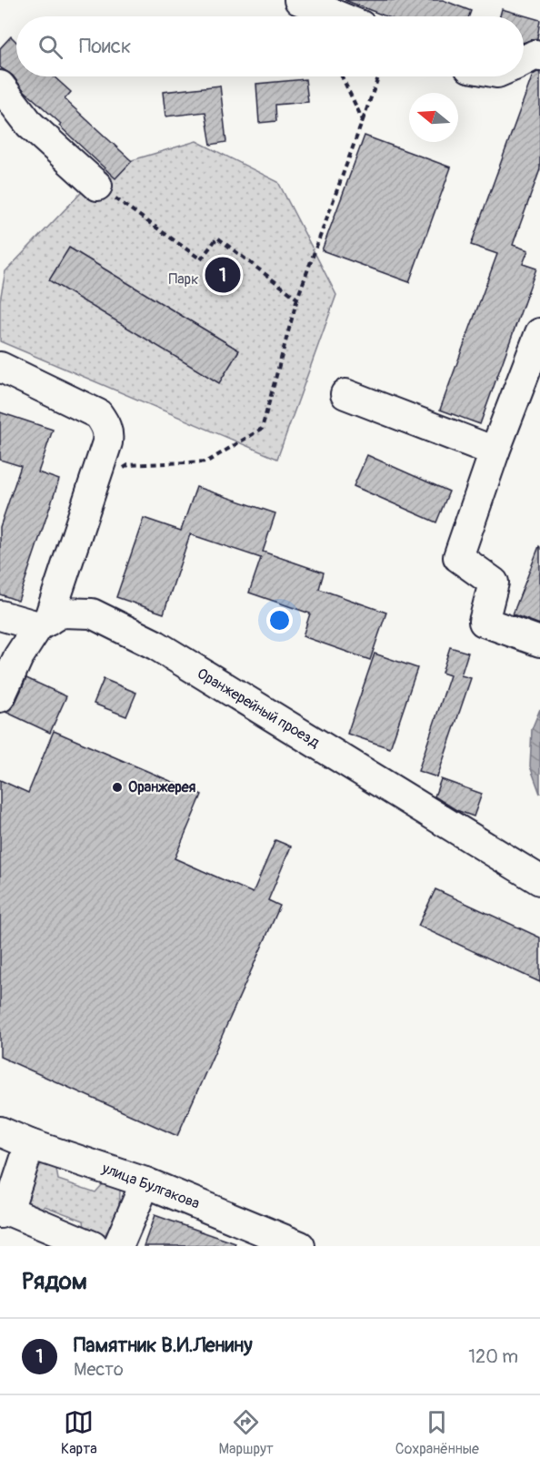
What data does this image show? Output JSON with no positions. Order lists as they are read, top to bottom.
{
  "streets": {
    "street": ["Оранжерейный проезд", "улица Булгакова"]
  },
  "parks": ["Парк"],
  "places": ["Оранжерея"],
  "north": "left",
  "page": {
    "search": "Поиск",
    "pins": "1",
    "heading": "Рядом",
    "list": [
      {
        "mark": "1",
        "name": "Памятник В.И.Ленину",
        "note": "Место",
        "value": "120 m"
      }
    ],
    "nav": ["Карта", "Маршрут", "Сохранённые"]
  }
}
